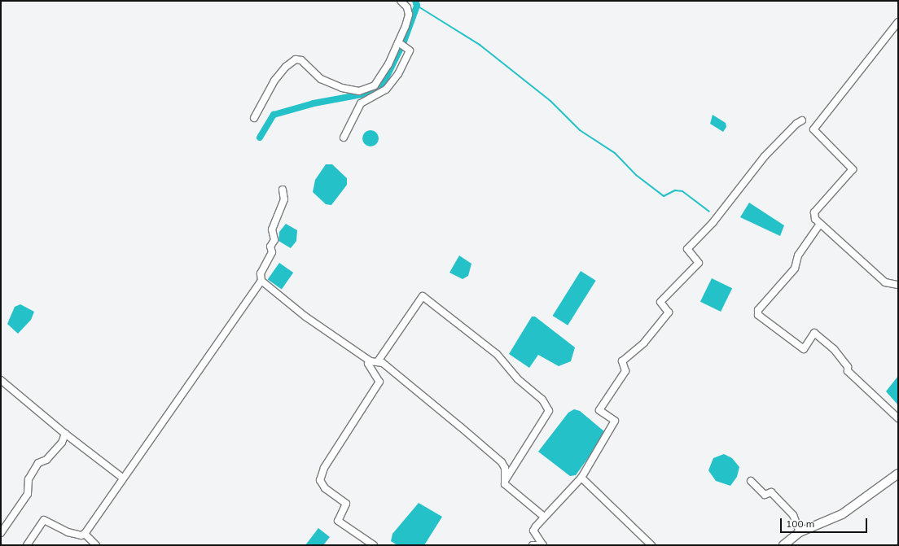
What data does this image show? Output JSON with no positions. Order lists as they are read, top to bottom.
{
  "scale_bar": "100 m"
}
